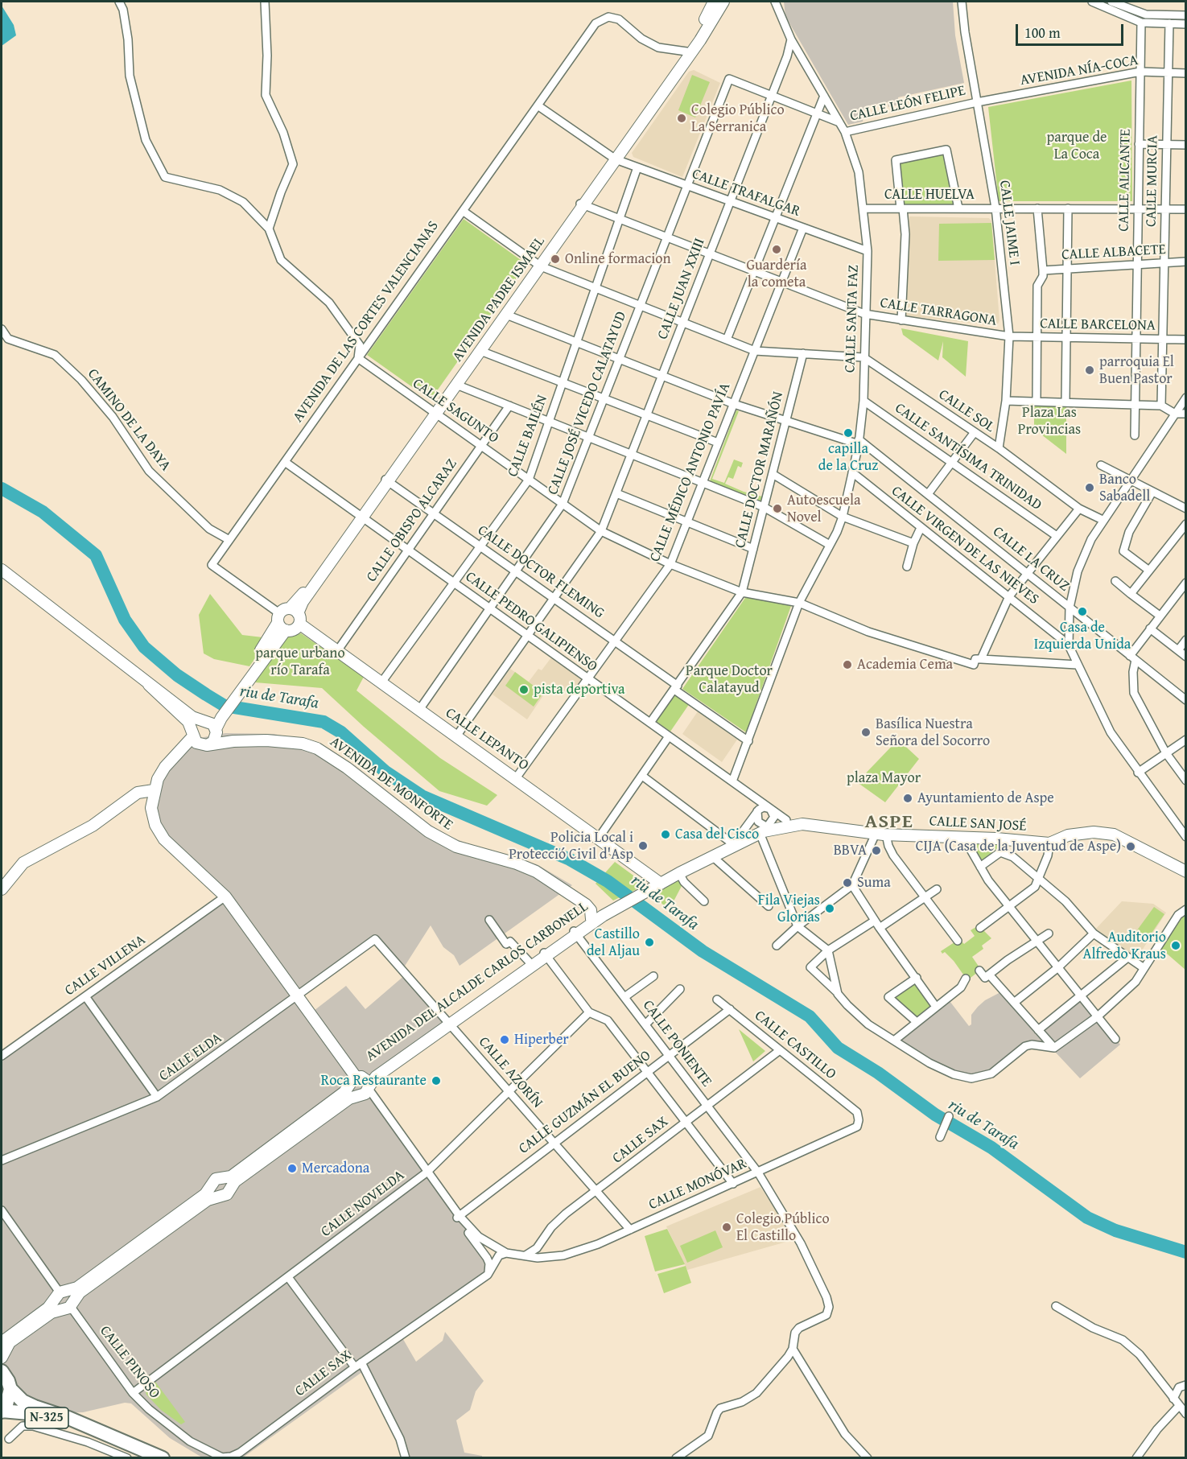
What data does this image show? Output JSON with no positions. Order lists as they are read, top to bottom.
{
  "streets": {
    "highway": ["N-325"],
    "street": [
      "AVENIDA NÍA-COCA",
      "CALLE LEÓN FELIPE",
      "CALLE ALICANTE",
      "CALLE MURCIA",
      "CALLE TRAFALGAR",
      "CALLE HUELVA",
      "CALLE JAIME I",
      "CALLE ALBACETE",
      "CALLE JUAN XXIII",
      "AVENIDA PADRE ISMAEL",
      "CALLE TARRAGONA",
      "CALLE SANTA FAZ",
      "AVENIDA DE LAS CORTES VALENCIANAS",
      "CALLE BARCELONA",
      "CALLE JOSÉ VICEDO CALATAYUD",
      "CALLE SAGUNTO",
      "CALLE SOL",
      "CAMINO DE LA DAYA",
      "CALLE BAILÉN",
      "CALLE SANTÍSIMA TRINIDAD",
      "CALLE DOCTOR MARAÑÓN",
      "CALLE MÉDICO ANTONIO PAVÍA",
      "CALLE OBISPO ALCARAZ",
      "CALLE VIRGEN DE LAS NIEVES",
      "CALLE LA CRUZ",
      "CALLE DOCTOR FLEMING",
      "CALLE PEDRO GALIPIENSO",
      "CALLE LEPANTO",
      "AVENIDA DE MONFORTE",
      "CALLE SAN JOSÉ",
      "CALLE VILLENA",
      "AVENIDA DEL ALCALDE CARLOS CARBONELL",
      "CALLE PONIENTE",
      "CALLE CASTILLO",
      "CALLE ELDA",
      "CALLE AZORÍN",
      "CALLE GUZMÁN EL BUENO",
      "CALLE SAX",
      "CALLE MONÓVAR",
      "CALLE NOVELDA",
      "CALLE PINOSO"
    ]
  },
  "crossings": [
    ["AVENIDA NÍA-COCA", "CALLE LEÓN FELIPE"],
    ["AVENIDA NÍA-COCA", "CALLE ALICANTE"],
    ["AVENIDA NÍA-COCA", "CALLE MURCIA"],
    ["AVENIDA NÍA-COCA", "CALLE JAIME I"],
    ["CALLE LEÓN FELIPE", "CALLE JAIME I"],
    ["CALLE LEÓN FELIPE", "CALLE SANTA FAZ"],
    ["CALLE ALICANTE", "CALLE HUELVA"],
    ["CALLE ALICANTE", "CALLE ALBACETE"],
    ["CALLE ALICANTE", "CALLE BARCELONA"],
    ["CALLE MURCIA", "CALLE HUELVA"],
    ["CALLE MURCIA", "CALLE ALBACETE"],
    ["CALLE MURCIA", "CALLE BARCELONA"],
    ["CALLE TRAFALGAR", "CALLE JUAN XXIII"],
    ["CALLE TRAFALGAR", "AVENIDA PADRE ISMAEL"],
    ["CALLE TRAFALGAR", "CALLE SANTA FAZ"],
    ["CALLE TRAFALGAR", "CALLE JOSÉ VICEDO CALATAYUD"],
    ["CALLE TRAFALGAR", "CALLE BAILÉN"],
    ["CALLE TRAFALGAR", "CALLE MÉDICO ANTONIO PAVÍA"],
    ["CALLE HUELVA", "CALLE JAIME I"],
    ["CALLE HUELVA", "CALLE SANTA FAZ"],
    ["CALLE JAIME I", "CALLE TARRAGONA"],
    ["CALLE JAIME I", "CALLE BARCELONA"],
    ["CALLE JAIME I", "CALLE SOL"],
    ["CALLE JUAN XXIII", "CALLE TARRAGONA"],
    ["CALLE JUAN XXIII", "CALLE SANTA FAZ"],
    ["CALLE JUAN XXIII", "CALLE JOSÉ VICEDO CALATAYUD"],
    ["CALLE JUAN XXIII", "CALLE SAGUNTO"],
    ["CALLE JUAN XXIII", "CALLE DOCTOR FLEMING"],
    ["CALLE JUAN XXIII", "CALLE PEDRO GALIPIENSO"],
    ["CALLE JUAN XXIII", "CALLE LEPANTO"],
    ["AVENIDA PADRE ISMAEL", "CALLE TARRAGONA"],
    ["AVENIDA PADRE ISMAEL", "AVENIDA DE LAS CORTES VALENCIANAS"],
    ["AVENIDA PADRE ISMAEL", "CALLE SAGUNTO"],
    ["AVENIDA PADRE ISMAEL", "CALLE DOCTOR FLEMING"],
    ["AVENIDA PADRE ISMAEL", "CALLE PEDRO GALIPIENSO"],
    ["AVENIDA PADRE ISMAEL", "CALLE LEPANTO"],
    ["CALLE TARRAGONA", "CALLE SANTA FAZ"],
    ["CALLE TARRAGONA", "CALLE BARCELONA"],
    ["CALLE TARRAGONA", "CALLE JOSÉ VICEDO CALATAYUD"],
    ["CALLE TARRAGONA", "CALLE BAILÉN"],
    ["CALLE TARRAGONA", "CALLE MÉDICO ANTONIO PAVÍA"],
    ["CALLE SANTA FAZ", "CALLE SAGUNTO"],
    ["CALLE SANTA FAZ", "CALLE SOL"],
    ["CALLE SANTA FAZ", "CALLE SANTÍSIMA TRINIDAD"],
    ["CALLE SANTA FAZ", "CALLE VIRGEN DE LAS NIEVES"],
    ["CALLE SANTA FAZ", "CALLE LA CRUZ"],
    ["CALLE SANTA FAZ", "CALLE DOCTOR FLEMING"],
    ["CALLE SANTA FAZ", "CALLE PEDRO GALIPIENSO"],
    ["AVENIDA DE LAS CORTES VALENCIANAS", "CALLE SAGUNTO"],
    ["AVENIDA DE LAS CORTES VALENCIANAS", "CAMINO DE LA DAYA"],
    ["AVENIDA DE LAS CORTES VALENCIANAS", "CALLE PEDRO GALIPIENSO"],
    ["CALLE JOSÉ VICEDO CALATAYUD", "CALLE SAGUNTO"],
    ["CALLE JOSÉ VICEDO CALATAYUD", "CALLE DOCTOR FLEMING"],
    ["CALLE JOSÉ VICEDO CALATAYUD", "CALLE PEDRO GALIPIENSO"],
    ["CALLE JOSÉ VICEDO CALATAYUD", "CALLE LEPANTO"],
    ["CALLE SAGUNTO", "CALLE BAILÉN"],
    ["CALLE SAGUNTO", "CALLE DOCTOR MARAÑÓN"],
    ["CALLE SAGUNTO", "CALLE MÉDICO ANTONIO PAVÍA"],
    ["CALLE SAGUNTO", "CALLE OBISPO ALCARAZ"],
    ["CALLE BAILÉN", "CALLE DOCTOR FLEMING"],
    ["CALLE BAILÉN", "CALLE PEDRO GALIPIENSO"],
    ["CALLE BAILÉN", "CALLE LEPANTO"],
    ["CALLE MÉDICO ANTONIO PAVÍA", "CALLE DOCTOR FLEMING"],
    ["CALLE MÉDICO ANTONIO PAVÍA", "CALLE PEDRO GALIPIENSO"],
    ["CALLE MÉDICO ANTONIO PAVÍA", "CALLE LEPANTO"],
    ["CALLE OBISPO ALCARAZ", "CALLE DOCTOR FLEMING"],
    ["CALLE OBISPO ALCARAZ", "CALLE PEDRO GALIPIENSO"],
    ["CALLE OBISPO ALCARAZ", "CALLE LEPANTO"],
    ["AVENIDA DE MONFORTE", "AVENIDA DEL ALCALDE CARLOS CARBONELL"],
    ["AVENIDA DEL ALCALDE CARLOS CARBONELL", "CALLE PONIENTE"],
    ["AVENIDA DEL ALCALDE CARLOS CARBONELL", "CALLE AZORÍN"],
    ["AVENIDA DEL ALCALDE CARLOS CARBONELL", "CALLE PINOSO"],
    ["CALLE PONIENTE", "CALLE GUZMÁN EL BUENO"],
    ["CALLE PONIENTE", "CALLE SAX"],
    ["CALLE PONIENTE", "CALLE MONÓVAR"],
    ["CALLE CASTILLO", "CALLE GUZMÁN EL BUENO"],
    ["CALLE CASTILLO", "CALLE SAX"],
    ["CALLE CASTILLO", "CALLE MONÓVAR"],
    ["CALLE ELDA", "CALLE AZORÍN"],
    ["CALLE AZORÍN", "CALLE GUZMÁN EL BUENO"],
    ["CALLE AZORÍN", "CALLE SAX"],
    ["CALLE AZORÍN", "CALLE MONÓVAR"],
    ["CALLE AZORÍN", "CALLE NOVELDA"],
    ["CALLE SAX", "CALLE MONÓVAR"],
    ["CALLE SAX", "CALLE PINOSO"],
    ["CALLE NOVELDA", "CALLE PINOSO"]
  ],
  "districts": ["ASPE"],
  "water": ["riu de Tarafa"],
  "parks": [
    "parque de La Coca",
    "Plaza Las Provincias",
    "parque urbano río Tarafa",
    "Parque Doctor Calatayud",
    "plaza Mayor"
  ],
  "places": [
    "Colegio Público La Serranica",
    "Guardería la cometa",
    "Online formacion",
    "parroquia El Buen Pastor",
    "capilla de la Cruz",
    "Banco Sabadell",
    "Autoescuela Novel",
    "Casa de Izquierda Unida",
    "Academia Cema",
    "pista deportiva",
    "Basílica Nuestra Señora del Socorro",
    "Ayuntamiento de Aspe",
    "Casa del Cisco",
    "Policia Local i Protecció Civil d'Asp",
    "CIJA (Casa de la Juventud de Aspe)",
    "BBVA",
    "Suma",
    "Fila Viejas Glorias",
    "Castillo del Aljau",
    "Auditorio Alfredo Kraus",
    "Hiperber",
    "Roca Restaurante",
    "Mercadona",
    "Colegio Público El Castillo"
  ],
  "scale_bar": "100 m"
}
